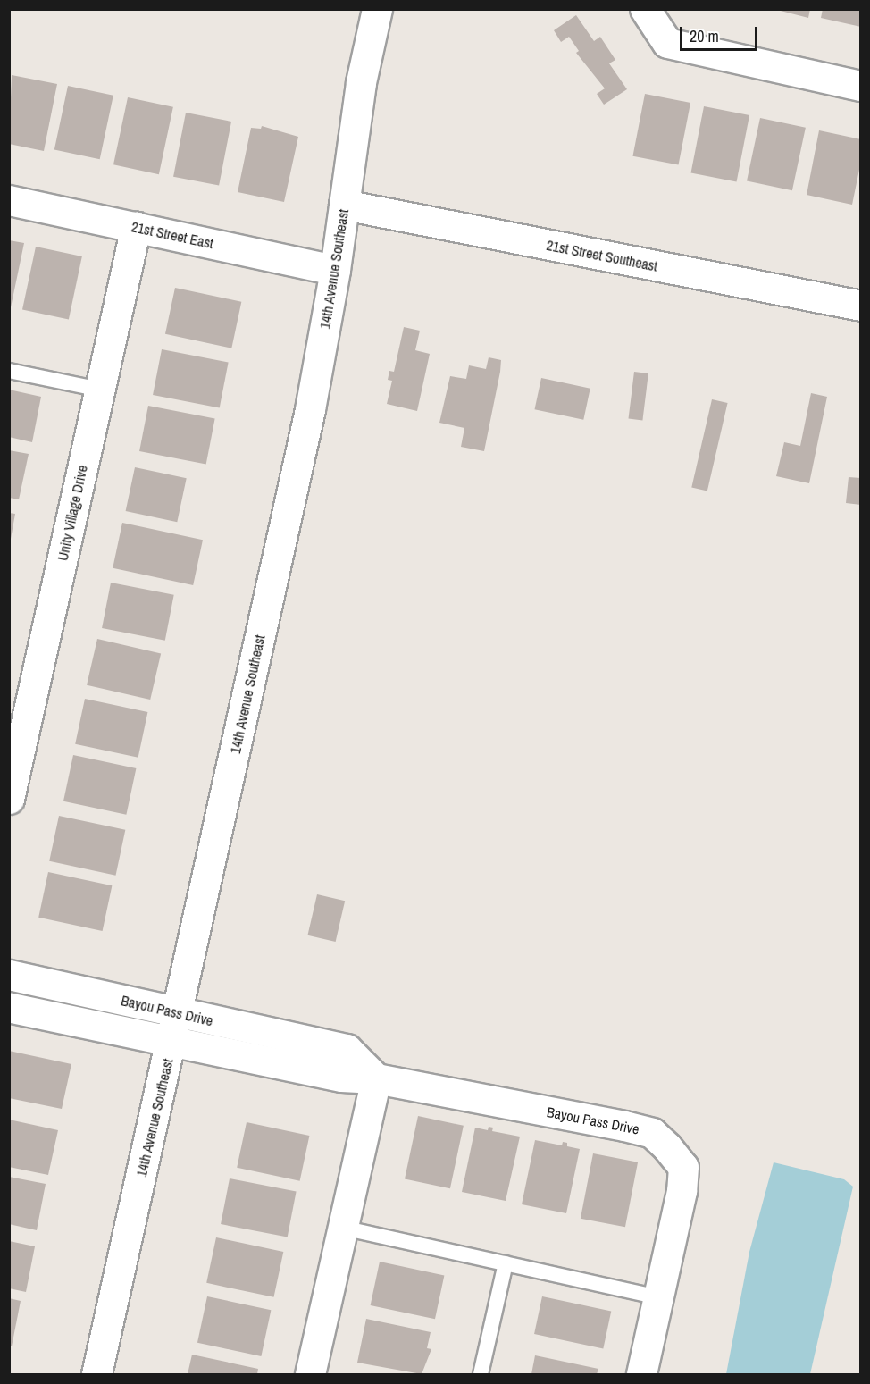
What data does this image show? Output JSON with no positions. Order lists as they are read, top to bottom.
{
  "streets": {
    "street": [
      "21st Street East",
      "21st Street Southeast",
      "14th Avenue Southeast",
      "Unity Village Drive",
      "Bayou Pass Drive"
    ]
  },
  "crossings": [
    ["21st Street East", "14th Avenue Southeast"],
    ["21st Street East", "Unity Village Drive"],
    ["21st Street Southeast", "14th Avenue Southeast"],
    ["14th Avenue Southeast", "Bayou Pass Drive"]
  ],
  "scale_bar": "20 m"
}
